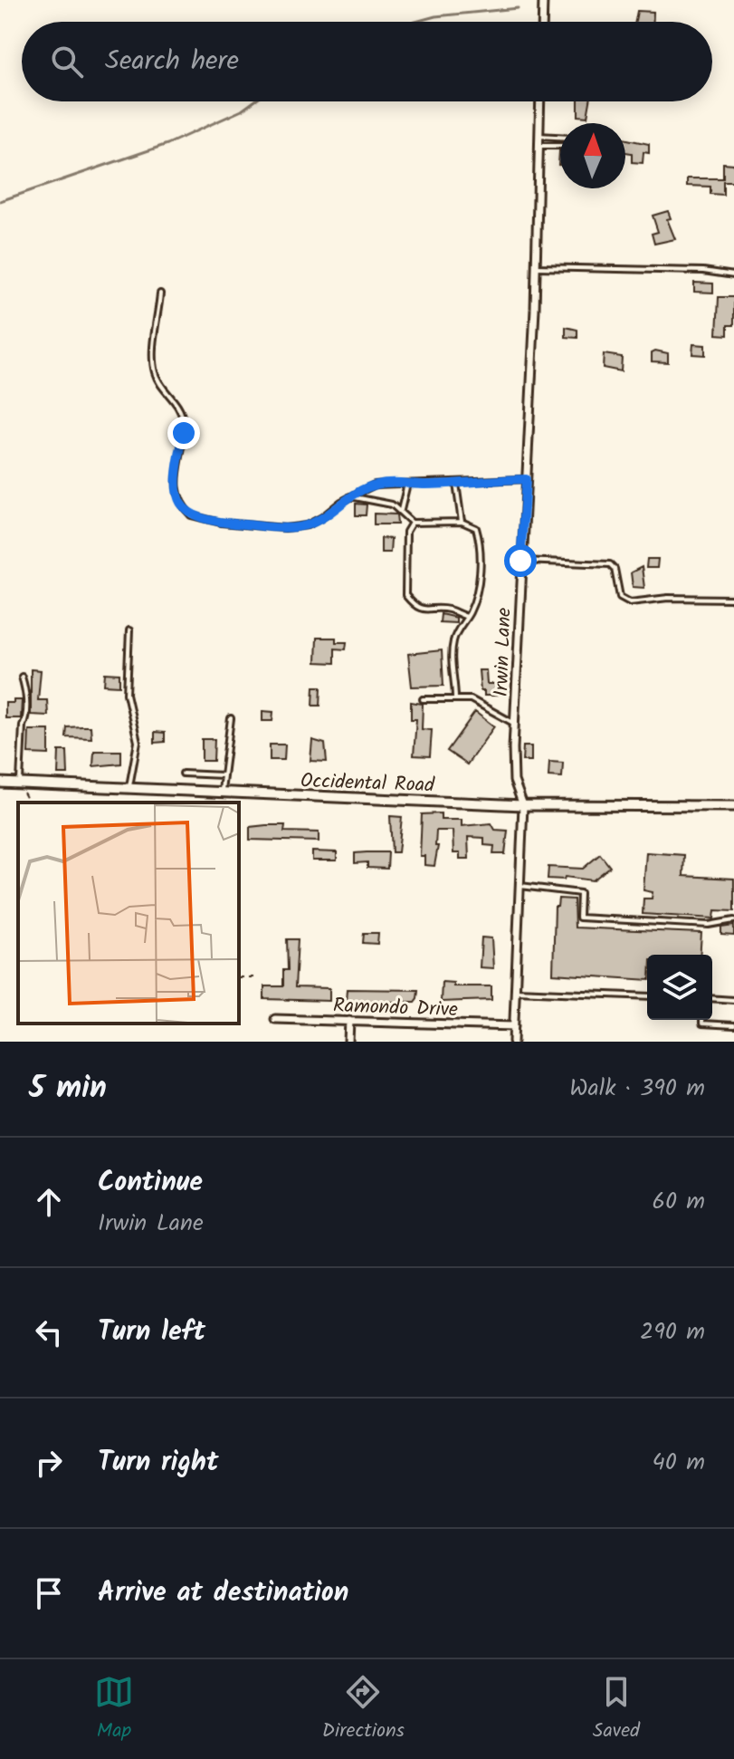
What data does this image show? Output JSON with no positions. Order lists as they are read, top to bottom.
{
  "streets": {
    "street": ["Irwin Lane", "Occidental Road", "Ramondo Drive"]
  },
  "crossings": [
    ["Irwin Lane", "Occidental Road"],
    ["Irwin Lane", "Ramondo Drive"]
  ],
  "north": "top",
  "page": {
    "search": "Search here",
    "heading": ["5 min", "Walk · 390 m"],
    "list": [
      ["Continue", "Irwin Lane", "60 m"],
      ["Turn left", "290 m"],
      ["Turn right", "40 m"],
      "Arrive at destination"
    ],
    "nav": ["Map", "Directions", "Saved"]
  }
}
